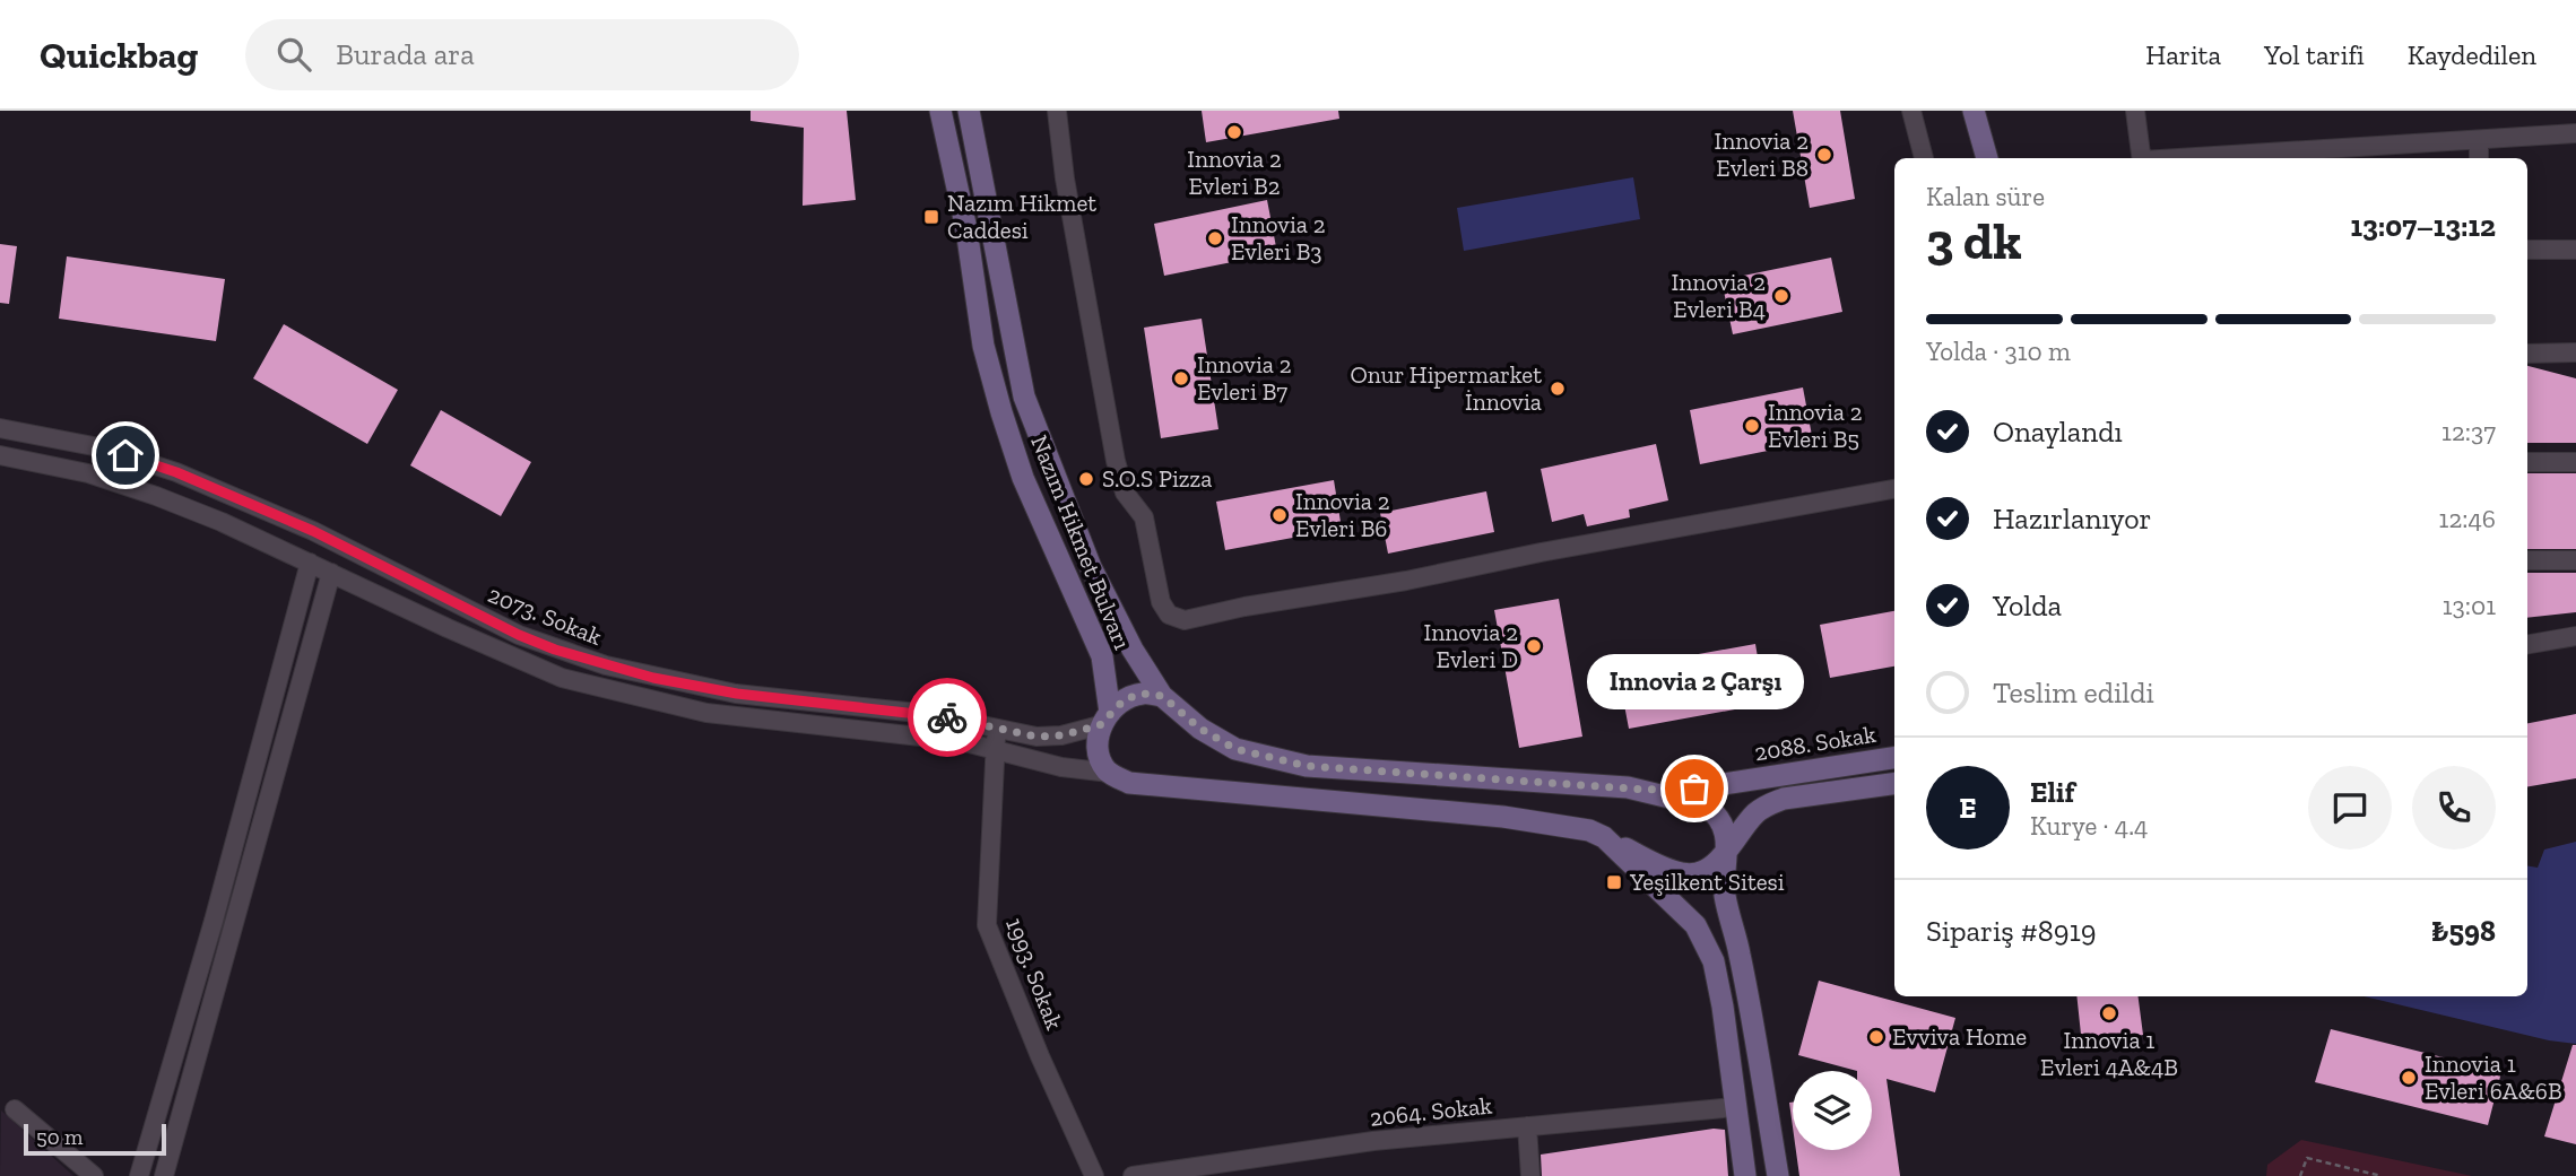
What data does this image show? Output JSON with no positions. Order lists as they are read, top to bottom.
{
  "streets": {
    "main road": ["Nazım Hikmet Bulvarı", "2088. Sokak"],
    "street": ["2073. Sokak", "1993. Sokak", "2064. Sokak"]
  },
  "crossings": [
    ["Nazım Hikmet Bulvarı", "2073. Sokak"],
    ["Nazım Hikmet Bulvarı", "2088. Sokak"],
    ["2073. Sokak", "1993. Sokak"]
  ],
  "places": {
    "other": [
      "Innovia 2 Evleri B2",
      "Innovia 2 Evleri B8",
      "Innovia 2 Evleri B3",
      "Innovia 2 Evleri B4",
      "Innovia 2 Evleri B7",
      "Onur Hipermarket İnnovia",
      "Innovia 2 Evleri B5",
      "S.O.S Pizza",
      "Innovia 2 Evleri B6",
      "Innovia 2 Evleri D",
      "Innovia 2 Çarşı",
      "Innovia 1 Evleri 4A&4B",
      "Evviva Home",
      "Innovia 1 Evleri 6A&6B"
    ],
    "transit": ["Nazım Hikmet Caddesi", "Yeşilkent Sitesi"]
  },
  "scale_bar": "50 m",
  "page": {
    "header": "Quickbag",
    "search": "Burada ara",
    "nav": ["Harita", "Yol tarifi", "Kaydedilen"],
    "heading": ["3 dk", "Kalan süre", "13:07–13:12"],
    "panel": [
      "Elif",
      "Kurye · 4.4",
      "Sipariş #8919",
      "₺598"
    ],
    "bar": "Yolda · 310 m",
    "list": [
      ["Onaylandı", "12:37"],
      ["Hazırlanıyor", "12:46"],
      ["Yolda", "13:01"],
      "Teslim edildi"
    ],
    "bubble": "Innovia 2 Çarşı",
    "round": "E",
    "scale": "50 m"
  }
}
